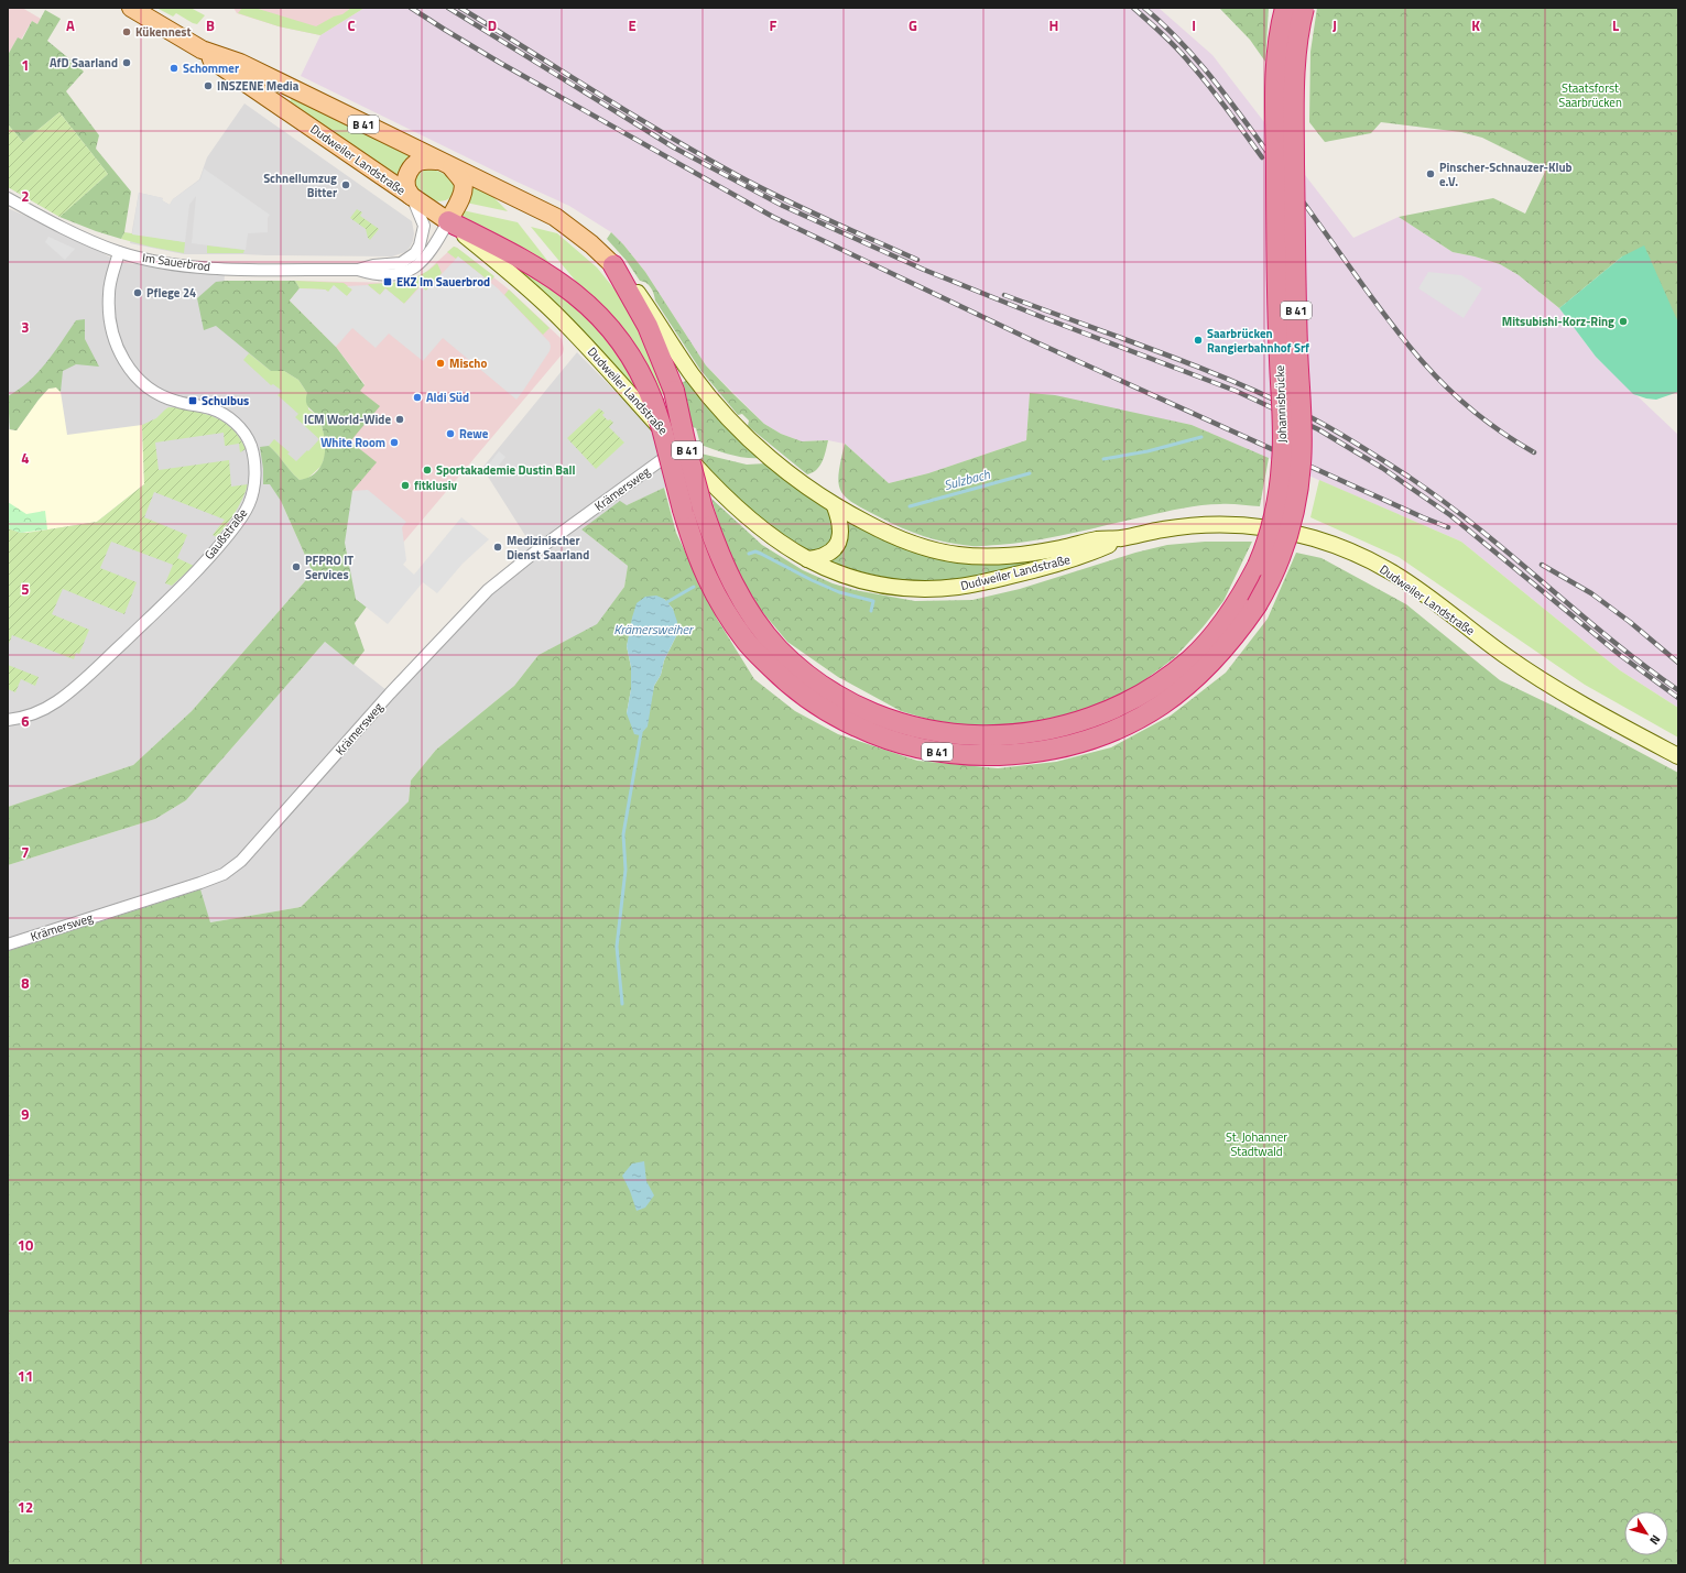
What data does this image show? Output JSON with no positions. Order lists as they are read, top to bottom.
{
  "streets": {
    "highway": ["B 41", "Johannisbrücke"],
    "main road": ["Dudweiler Landstraße"],
    "street": ["Im Sauerbrod", "Krämersweg", "Gaußstraße"]
  },
  "crossings": [
    ["Dudweiler Landstraße", "Im Sauerbrod"],
    ["Dudweiler Landstraße", "Johannisbrücke"],
    ["Dudweiler Landstraße", "Krämersweg"],
    ["Im Sauerbrod", "Johannisbrücke"],
    ["Im Sauerbrod", "Gaußstraße"]
  ],
  "water": ["Sulzbach", "Krämersweiher"],
  "parks": ["Staatsforst Saarbrücken", "St. Johanner Stadtwald"],
  "places": {
    "other": [
      "Kükennest",
      "AfD Saarland",
      "Schommer",
      "INSZENE Media",
      "Pinscher-Schnauzer-Klub e.V.",
      "Schnellumzug Bitter",
      "Pflege 24",
      "Mitsubishi-Korz-Ring",
      "Saarbrücken Rangierbahnhof Srf",
      "Mischo",
      "Aldi Süd",
      "ICM World-Wide",
      "Rewe",
      "White Room",
      "Sportakademie Dustin Ball",
      "fitklusiv",
      "Medizinischer Dienst Saarland",
      "PFPRO IT Services"
    ],
    "transit": ["EKZ Im Sauerbrod", "Schulbus"]
  },
  "north": "bottom right",
  "grid": {
    "columns": [
      "A",
      "B",
      "C",
      "D",
      "E",
      "F",
      "G",
      "H",
      "I",
      "J",
      "K",
      "L"
    ],
    "rows": [
      "1",
      "2",
      "3",
      "4",
      "5",
      "6",
      "7",
      "8",
      "9",
      "10",
      "11",
      "12"
    ]
  }
}
